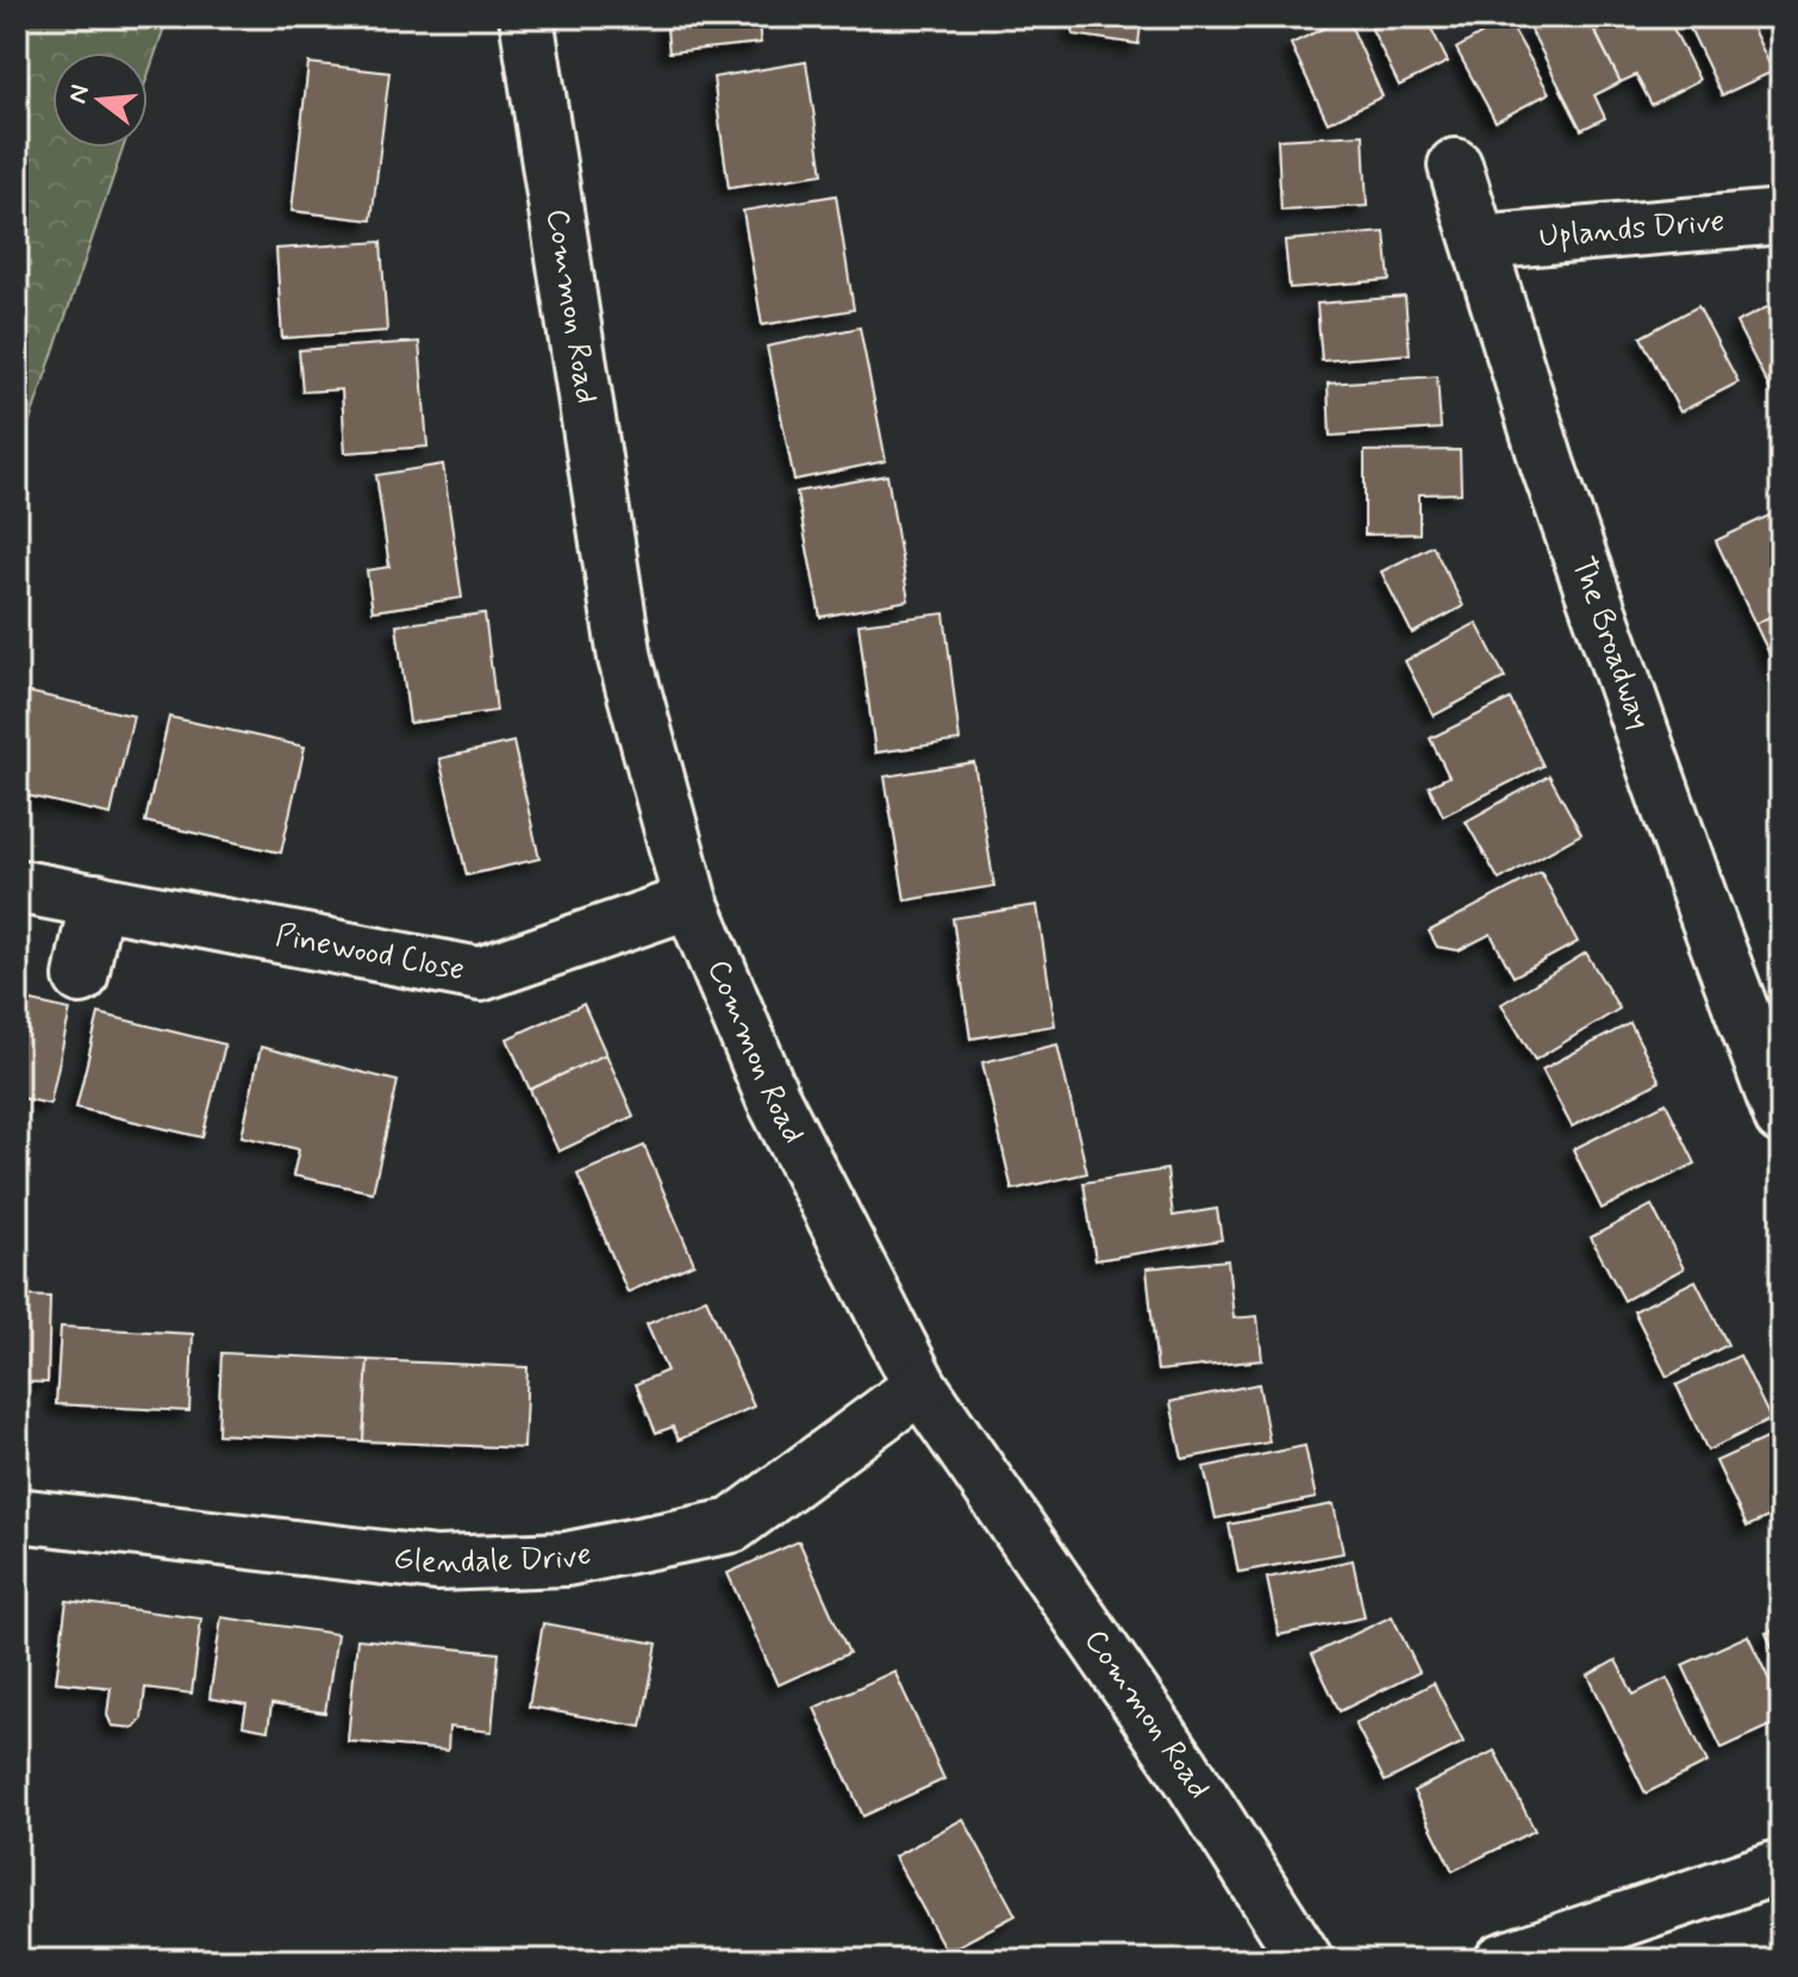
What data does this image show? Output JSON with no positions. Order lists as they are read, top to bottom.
{
  "streets": {
    "street": [
      "Uplands Drive",
      "Common Road",
      "The Broadway",
      "Pinewood Close",
      "Glendale Drive"
    ]
  },
  "crossings": [
    ["Uplands Drive", "The Broadway"],
    ["Common Road", "Pinewood Close"],
    ["Common Road", "Glendale Drive"]
  ],
  "north": "left"
}
